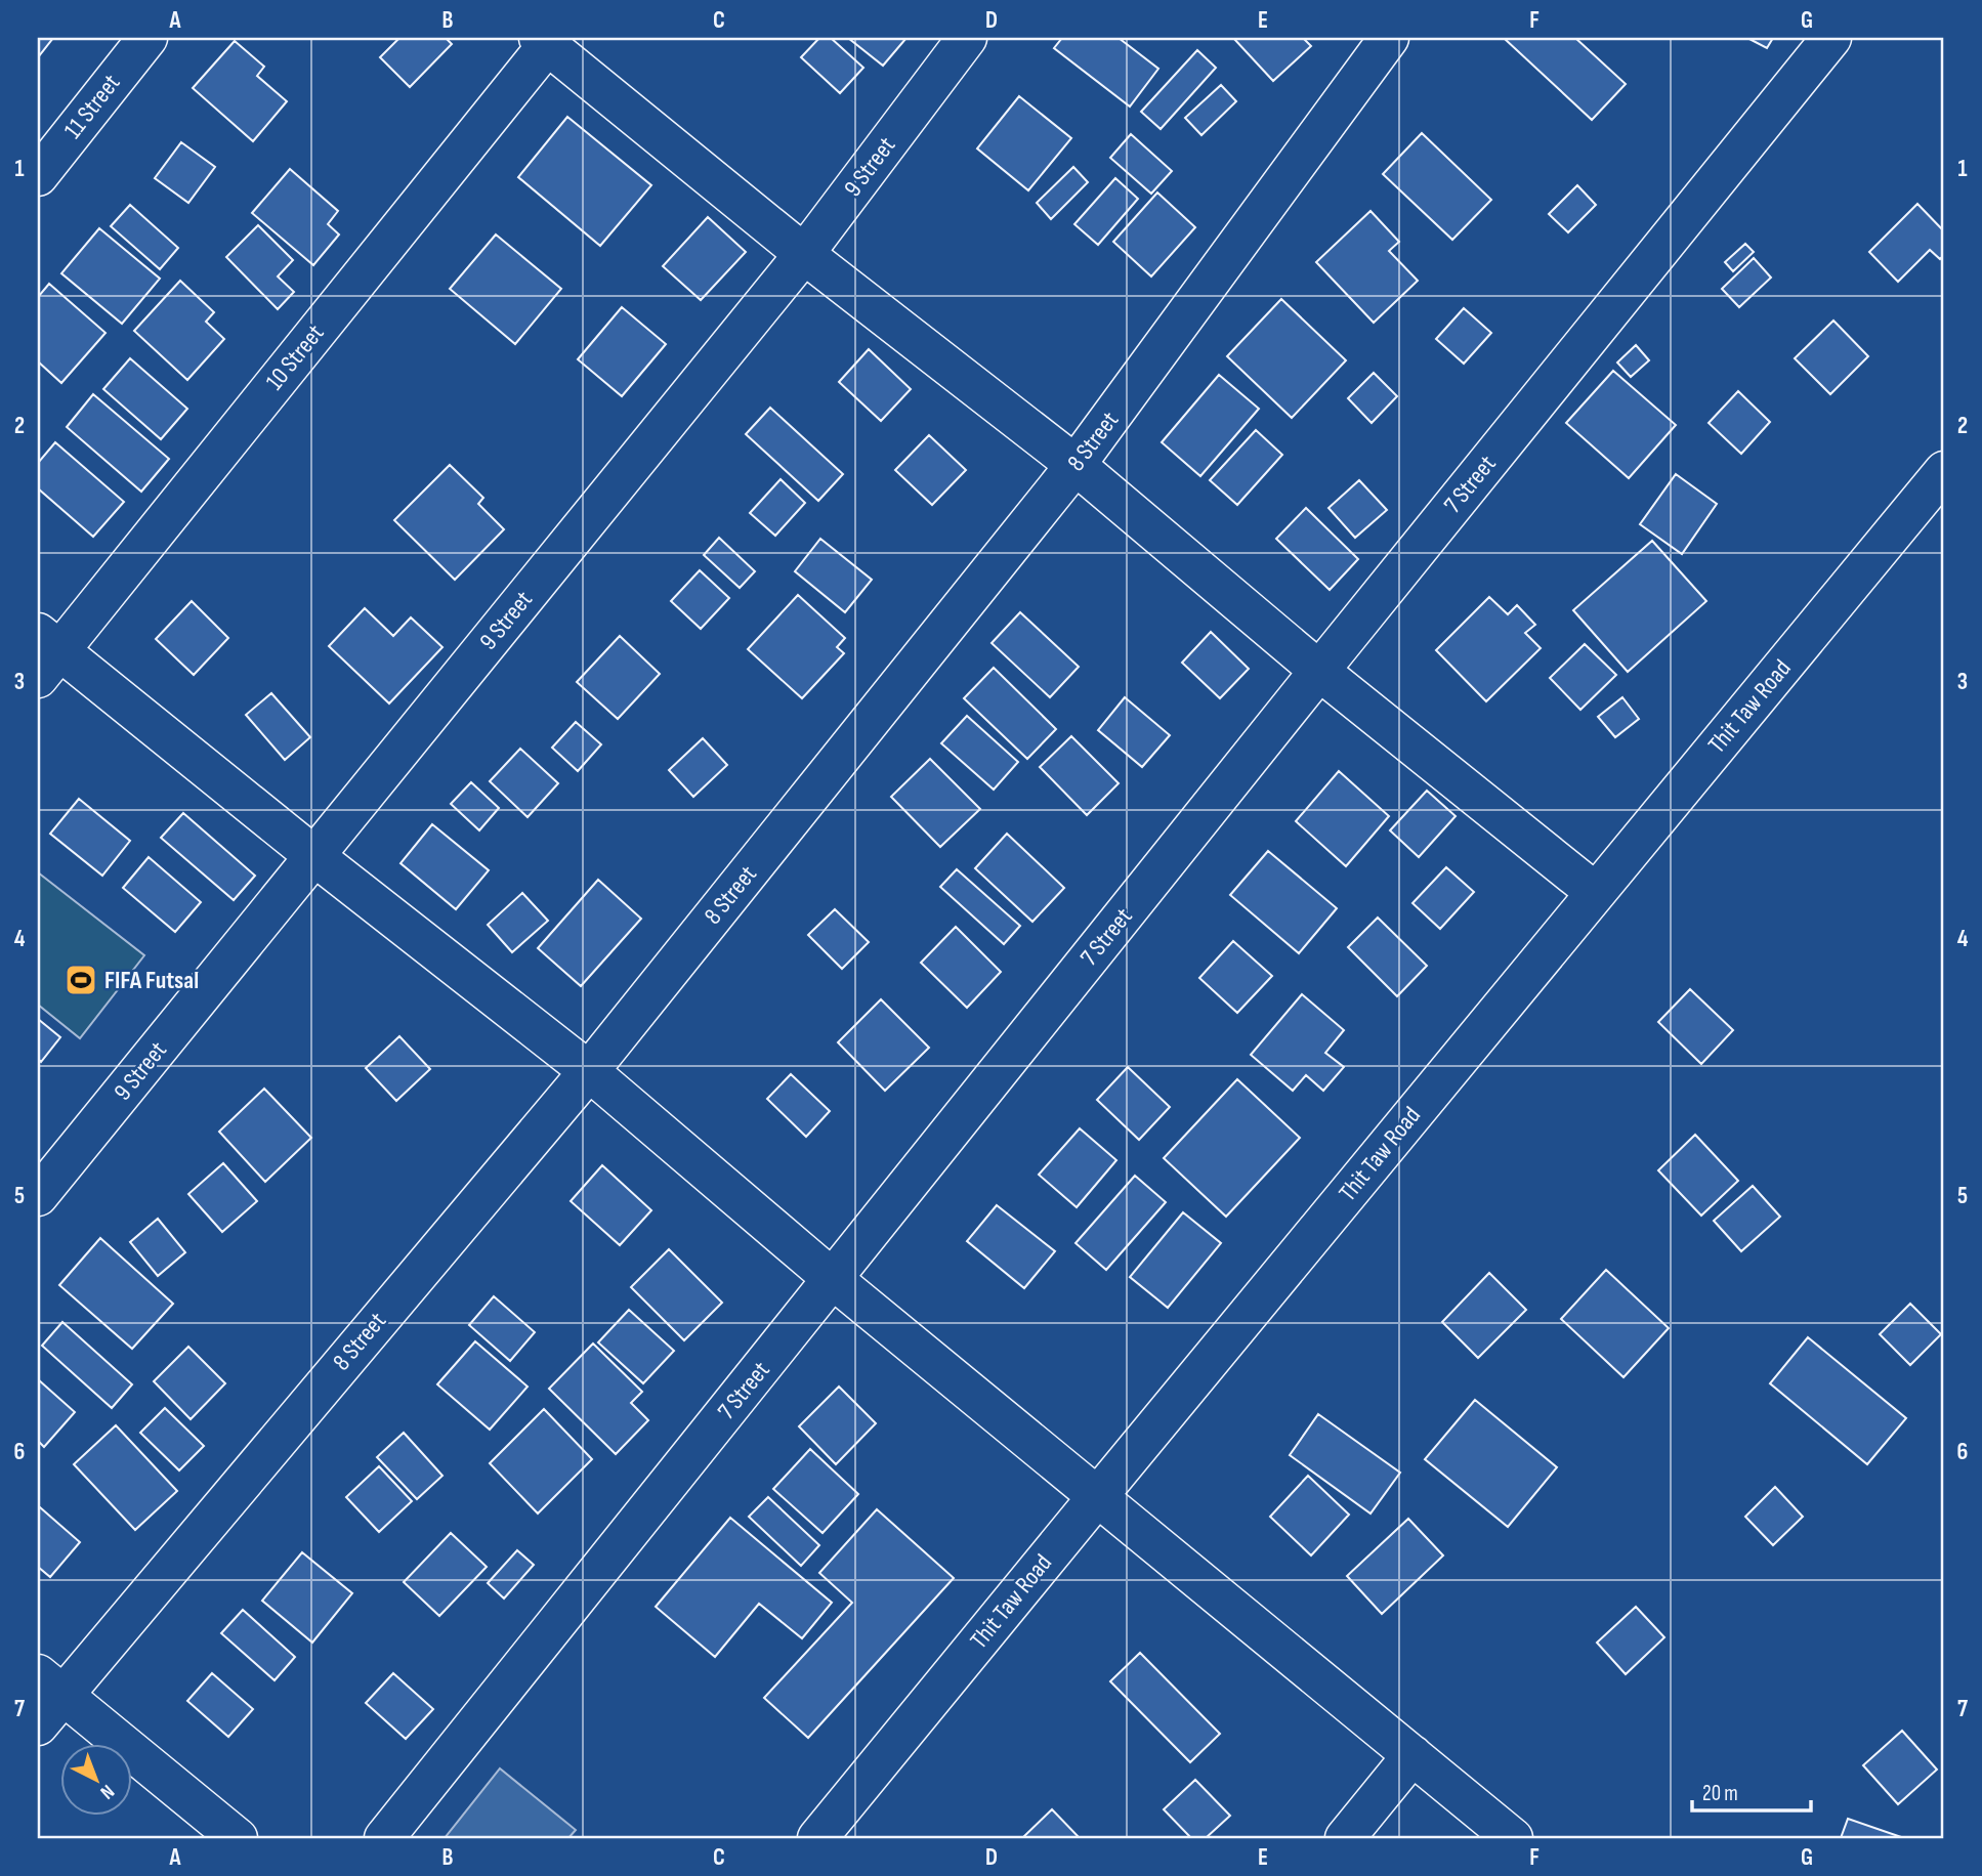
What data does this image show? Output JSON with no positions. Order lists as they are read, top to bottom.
{
  "streets": {
    "street": [
      "11 Street",
      "9 Street",
      "10 Street",
      "8 Street",
      "7 Street",
      "Thit Taw Road"
    ]
  },
  "places": {
    "sports": ["FIFA Futsal"]
  },
  "scale_bar": "20 m",
  "north": "bottom right",
  "grid": {
    "columns": [
      "A",
      "B",
      "C",
      "D",
      "E",
      "F",
      "G"
    ],
    "rows": [
      "1",
      "2",
      "3",
      "4",
      "5",
      "6",
      "7"
    ]
  }
}
